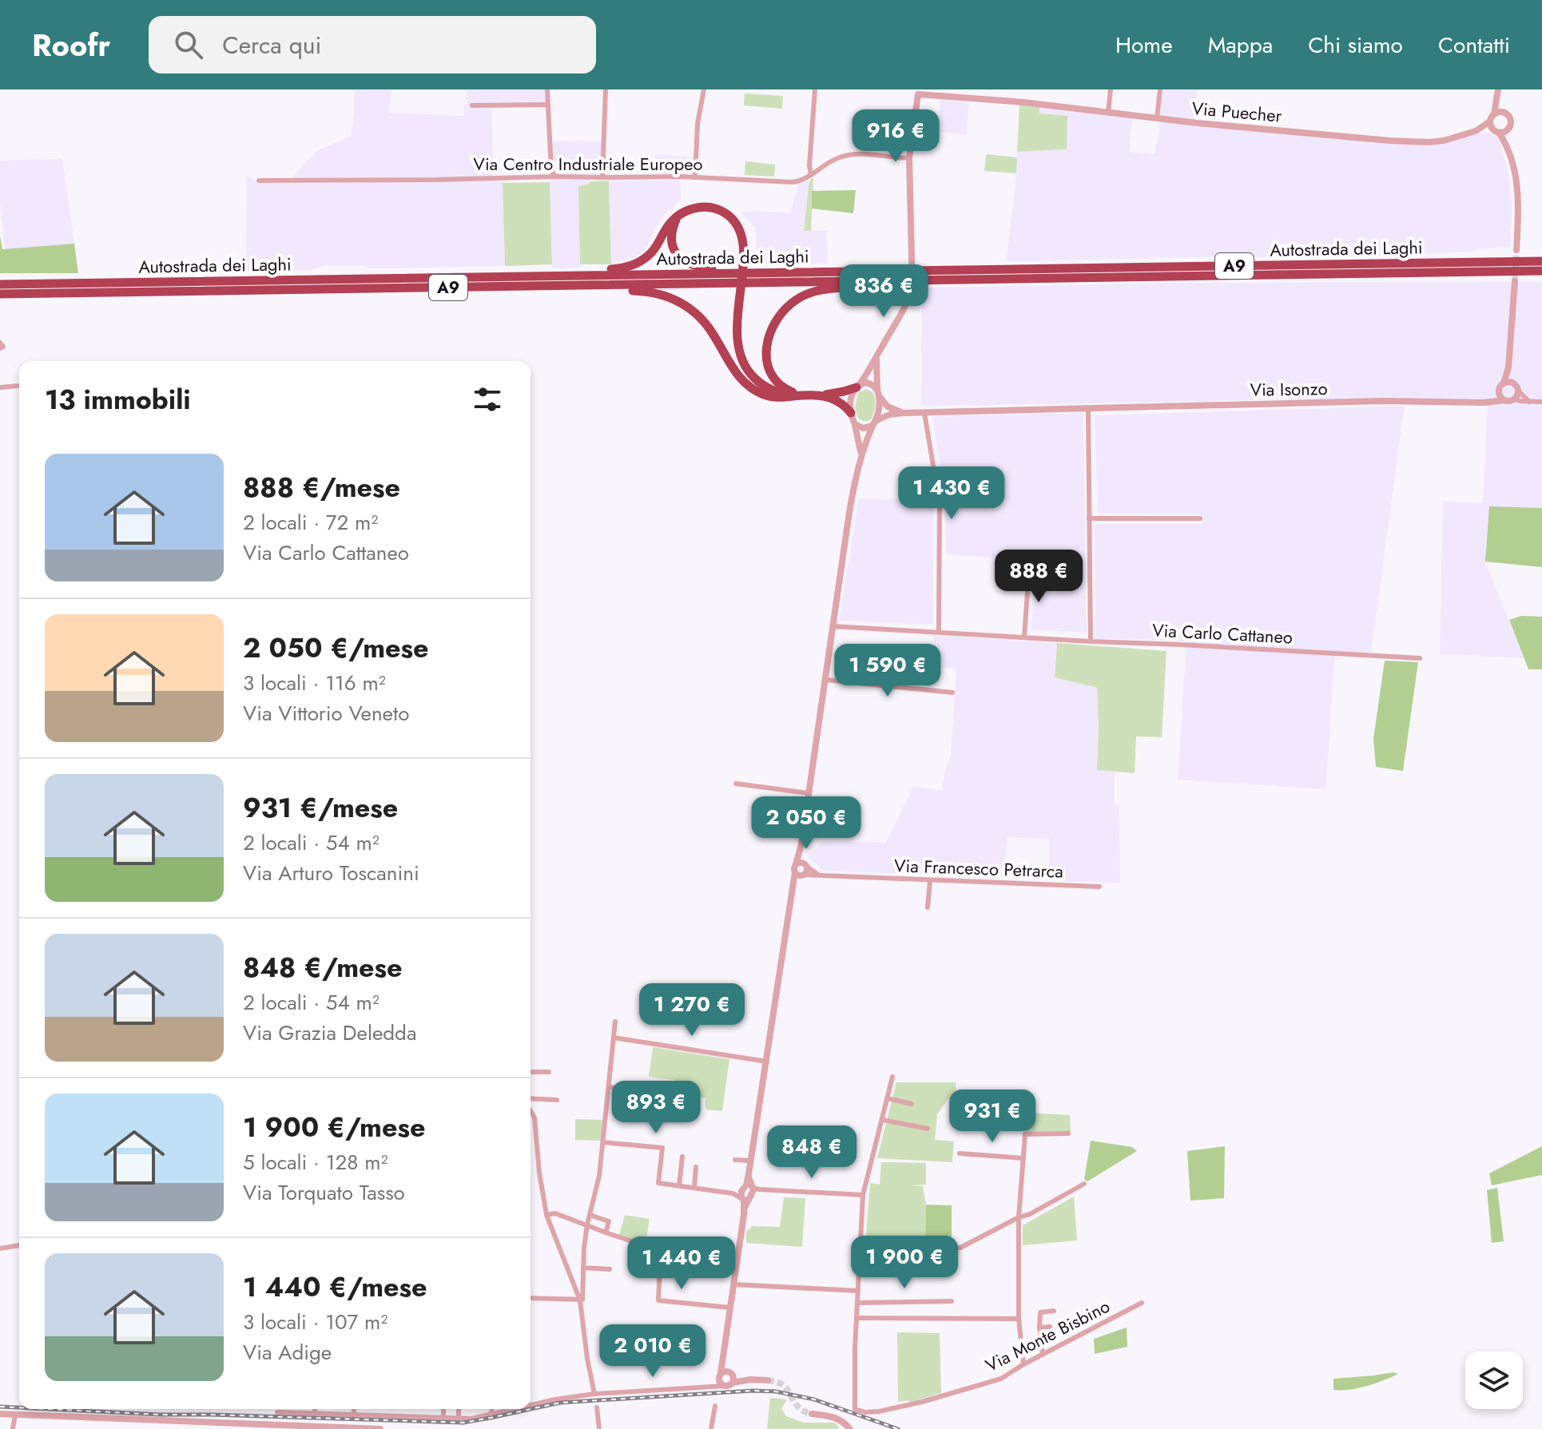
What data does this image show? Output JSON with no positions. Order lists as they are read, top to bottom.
{
  "streets": {
    "highway": ["Autostrada dei Laghi", "A9"],
    "street": [
      "Via Puecher",
      "Via Centro Industriale Europeo",
      "Via Isonzo",
      "Via Carlo Cattaneo",
      "Via Francesco Petrarca",
      "Via Monte Bisbino"
    ]
  },
  "page": {
    "header": "Roofr",
    "search": "Cerca qui",
    "nav": [
      "Home",
      "Mappa",
      "Chi siamo",
      "Contatti"
    ],
    "price": [
      "916 €",
      "836 €",
      "1 430 €",
      "888 €",
      "1 590 €",
      "2 050 €",
      "1 270 €",
      "893 €",
      "931 €",
      "848 €",
      "1 900 €",
      "1 440 €",
      "2 010 €"
    ],
    "heading": "13 immobili",
    "list": [
      {
        "name": "888 €/mese",
        "note": "2 locali · 72 m² · Via Carlo Cattaneo"
      },
      {
        "name": "2 050 €/mese",
        "note": "3 locali · 116 m² · Via Vittorio Veneto"
      },
      {
        "name": "931 €/mese",
        "note": "2 locali · 54 m² · Via Arturo Toscanini"
      },
      {
        "name": "848 €/mese",
        "note": "2 locali · 54 m² · Via Grazia Deledda"
      },
      {
        "name": "1 900 €/mese",
        "note": "5 locali · 128 m² · Via Torquato Tasso"
      },
      {
        "name": "1 440 €/mese",
        "note": "3 locali · 107 m² · Via Adige"
      }
    ]
  }
}
